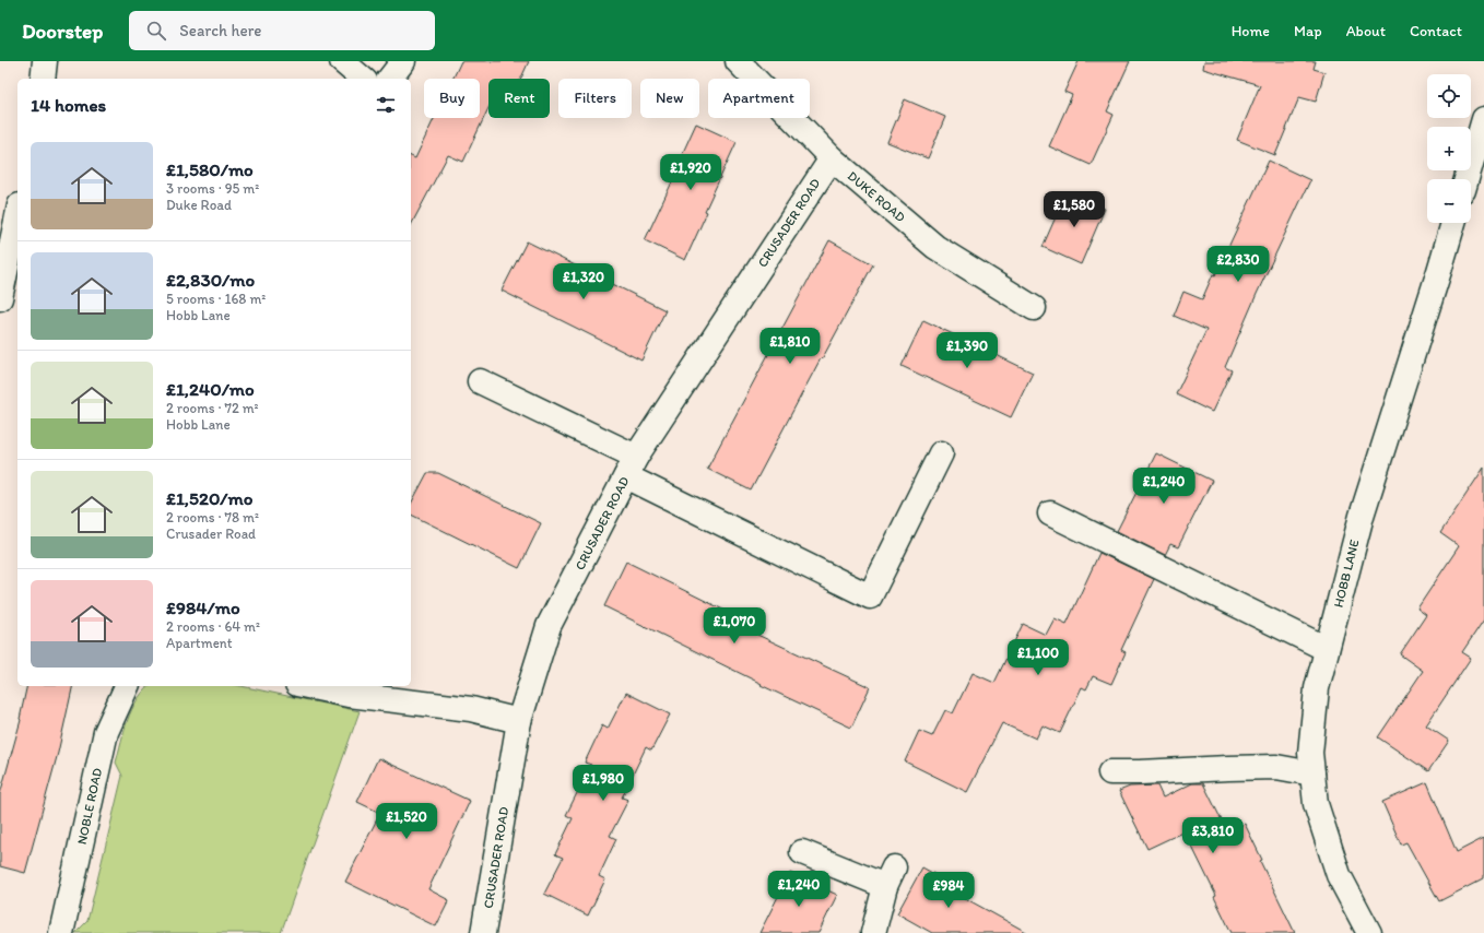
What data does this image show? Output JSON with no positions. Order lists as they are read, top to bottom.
{
  "streets": {
    "street": [
      "DUKE ROAD",
      "CRUSADER ROAD",
      "HOBB LANE",
      "NOBLE ROAD"
    ]
  },
  "crossings": [
    ["DUKE ROAD", "CRUSADER ROAD"]
  ],
  "page": {
    "header": "Doorstep",
    "search": "Search here",
    "nav": [
      "Home",
      "Map",
      "About",
      "Contact"
    ],
    "map_buttons": ["+", "−"],
    "chip": [
      "Buy",
      "Rent",
      "Filters",
      "New",
      "Apartment"
    ],
    "heading": "14 homes",
    "list": [
      {
        "name": "£1,580/mo",
        "note": "3 rooms · 95 m² · Duke Road"
      },
      {
        "name": "£2,830/mo",
        "note": "5 rooms · 168 m² · Hobb Lane"
      },
      {
        "name": "£1,240/mo",
        "note": "2 rooms · 72 m² · Hobb Lane"
      },
      {
        "name": "£1,520/mo",
        "note": "2 rooms · 78 m² · Crusader Road"
      },
      {
        "name": "£984/mo",
        "note": "2 rooms · 64 m² · Apartment"
      }
    ],
    "price": [
      "£1,920",
      "£1,580",
      "£2,830",
      "£1,320",
      "£1,810",
      "£1,390",
      "£1,240",
      "£1,070",
      "£1,100",
      "£1,980",
      "£1,520",
      "£3,810",
      "£1,240",
      "£984"
    ]
  }
}
